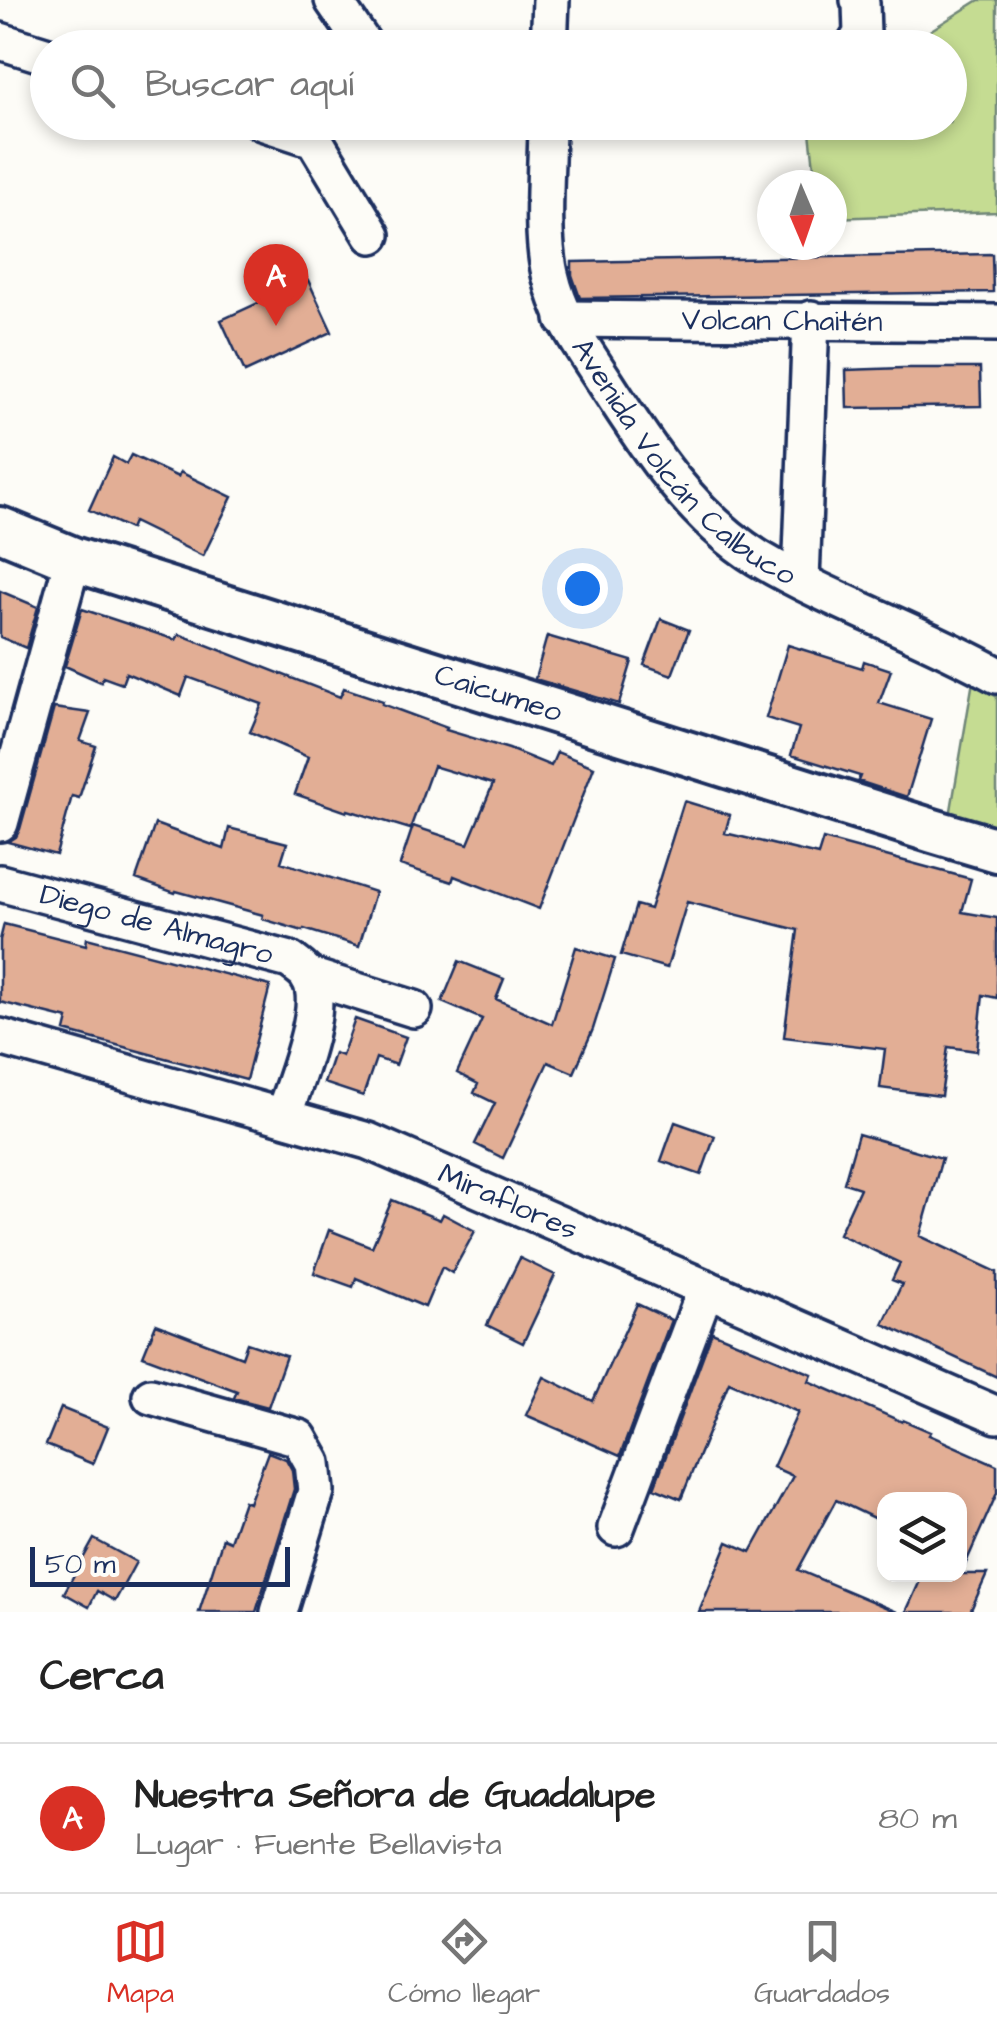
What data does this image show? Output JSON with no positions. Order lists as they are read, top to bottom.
{
  "streets": {
    "street": [
      "Volcan Chaitén",
      "Avenida Volcán Calbuco",
      "Caicumeo",
      "Diego de Almagro",
      "Miraflores"
    ]
  },
  "crossings": [
    ["Volcan Chaitén", "Avenida Volcán Calbuco"],
    ["Diego de Almagro", "Miraflores"]
  ],
  "scale_bar": "50 m",
  "north": "bottom",
  "page": {
    "search": "Buscar aquí",
    "pins": "A",
    "scale": "50 m",
    "heading": "Cerca",
    "list": [
      {
        "mark": "A",
        "name": "Nuestra Señora de Guadalupe",
        "note": "Lugar · Fuente Bellavista",
        "value": "80 m"
      }
    ],
    "nav": ["Mapa", "Cómo llegar", "Guardados"]
  }
}
